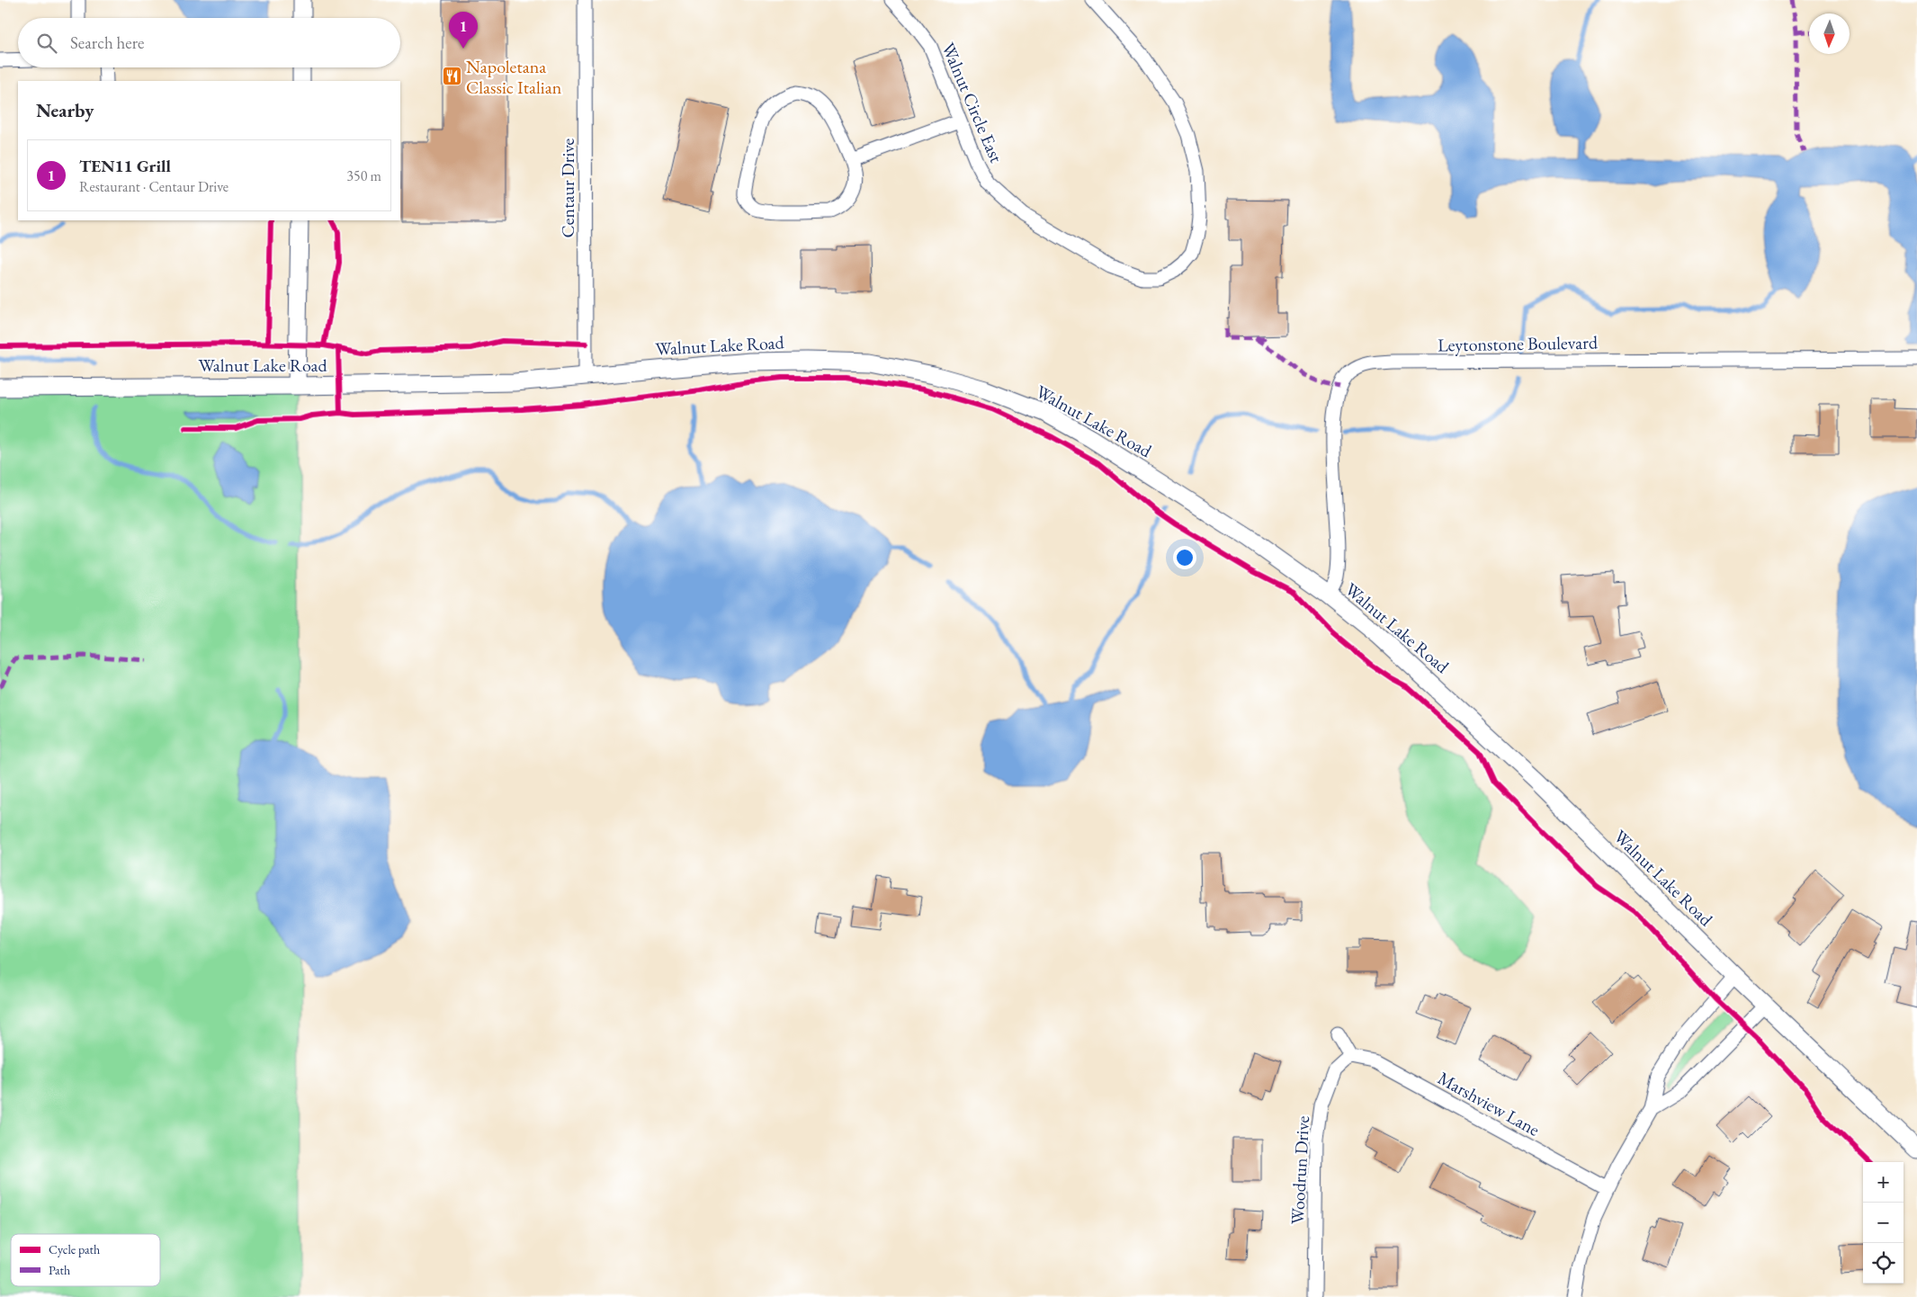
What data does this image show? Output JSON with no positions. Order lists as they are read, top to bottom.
{
  "streets": {
    "street": [
      "Walnut Circle East",
      "Centaur Drive",
      "Leytonstone Boulevard",
      "Walnut Lake Road",
      "Marshview Lane",
      "Woodrun Drive"
    ]
  },
  "crossings": [
    ["Centaur Drive", "Walnut Lake Road"],
    ["Leytonstone Boulevard", "Walnut Lake Road"],
    ["Marshview Lane", "Woodrun Drive"]
  ],
  "places": {
    "restaurant": ["Napoletana Classic Italian"]
  },
  "legend": ["Cycle path", "Path"],
  "north": "bottom",
  "page": {
    "pins": "1",
    "search": "Search here",
    "heading": "Nearby",
    "list": [
      {
        "mark": "1",
        "name": "TEN11 Grill",
        "note": "Restaurant · Centaur Drive",
        "value": "350 m"
      }
    ],
    "map_buttons": ["+", "−"]
  }
}
